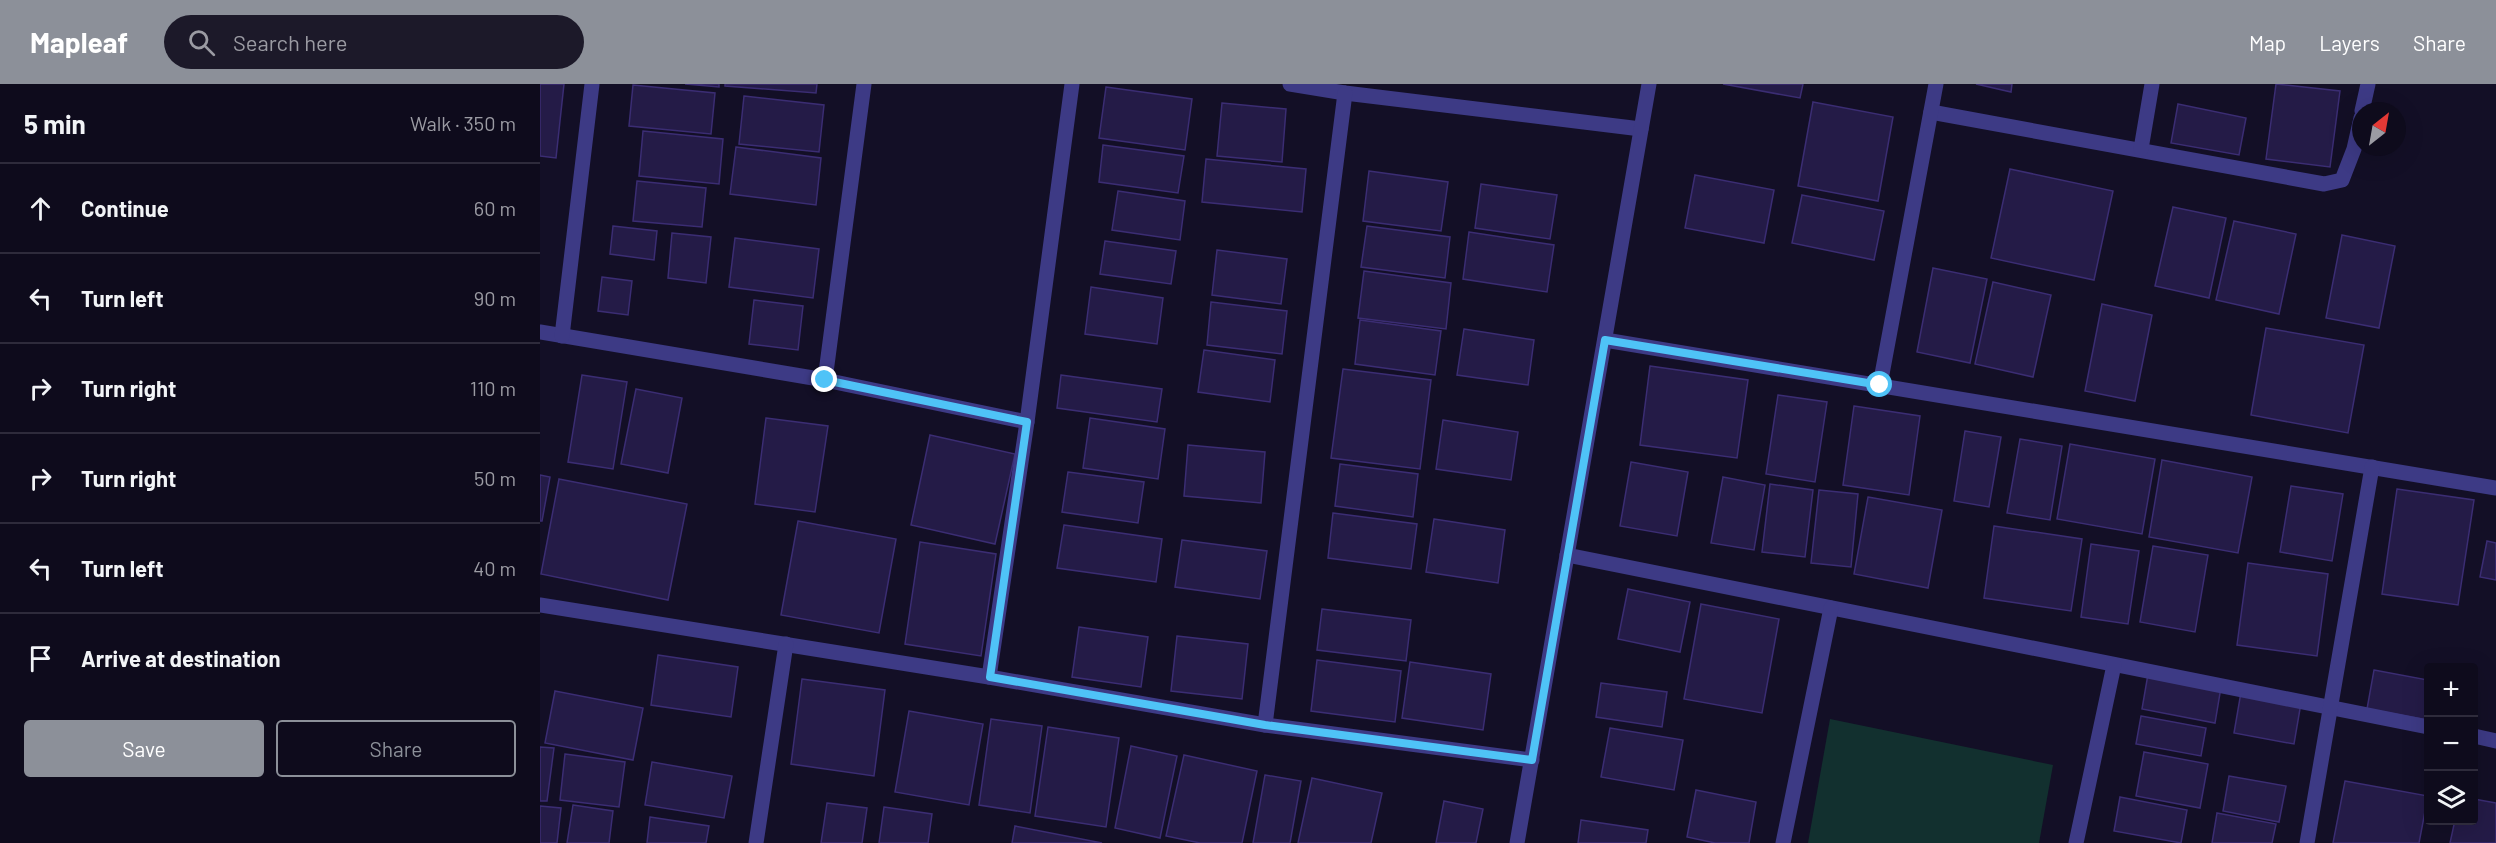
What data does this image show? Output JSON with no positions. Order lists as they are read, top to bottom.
{
  "north": "top right",
  "page": {
    "header": "Mapleaf",
    "search": "Search here",
    "nav": ["Map", "Layers", "Share"],
    "heading": ["5 min", "Walk · 350 m"],
    "list": [
      ["Continue", "60 m"],
      ["Turn left", "90 m"],
      ["Turn right", "110 m"],
      ["Turn right", "50 m"],
      ["Turn left", "40 m"],
      "Arrive at destination"
    ],
    "map_buttons": ["+", "−"],
    "buttons": ["Save", "Share"]
  }
}
